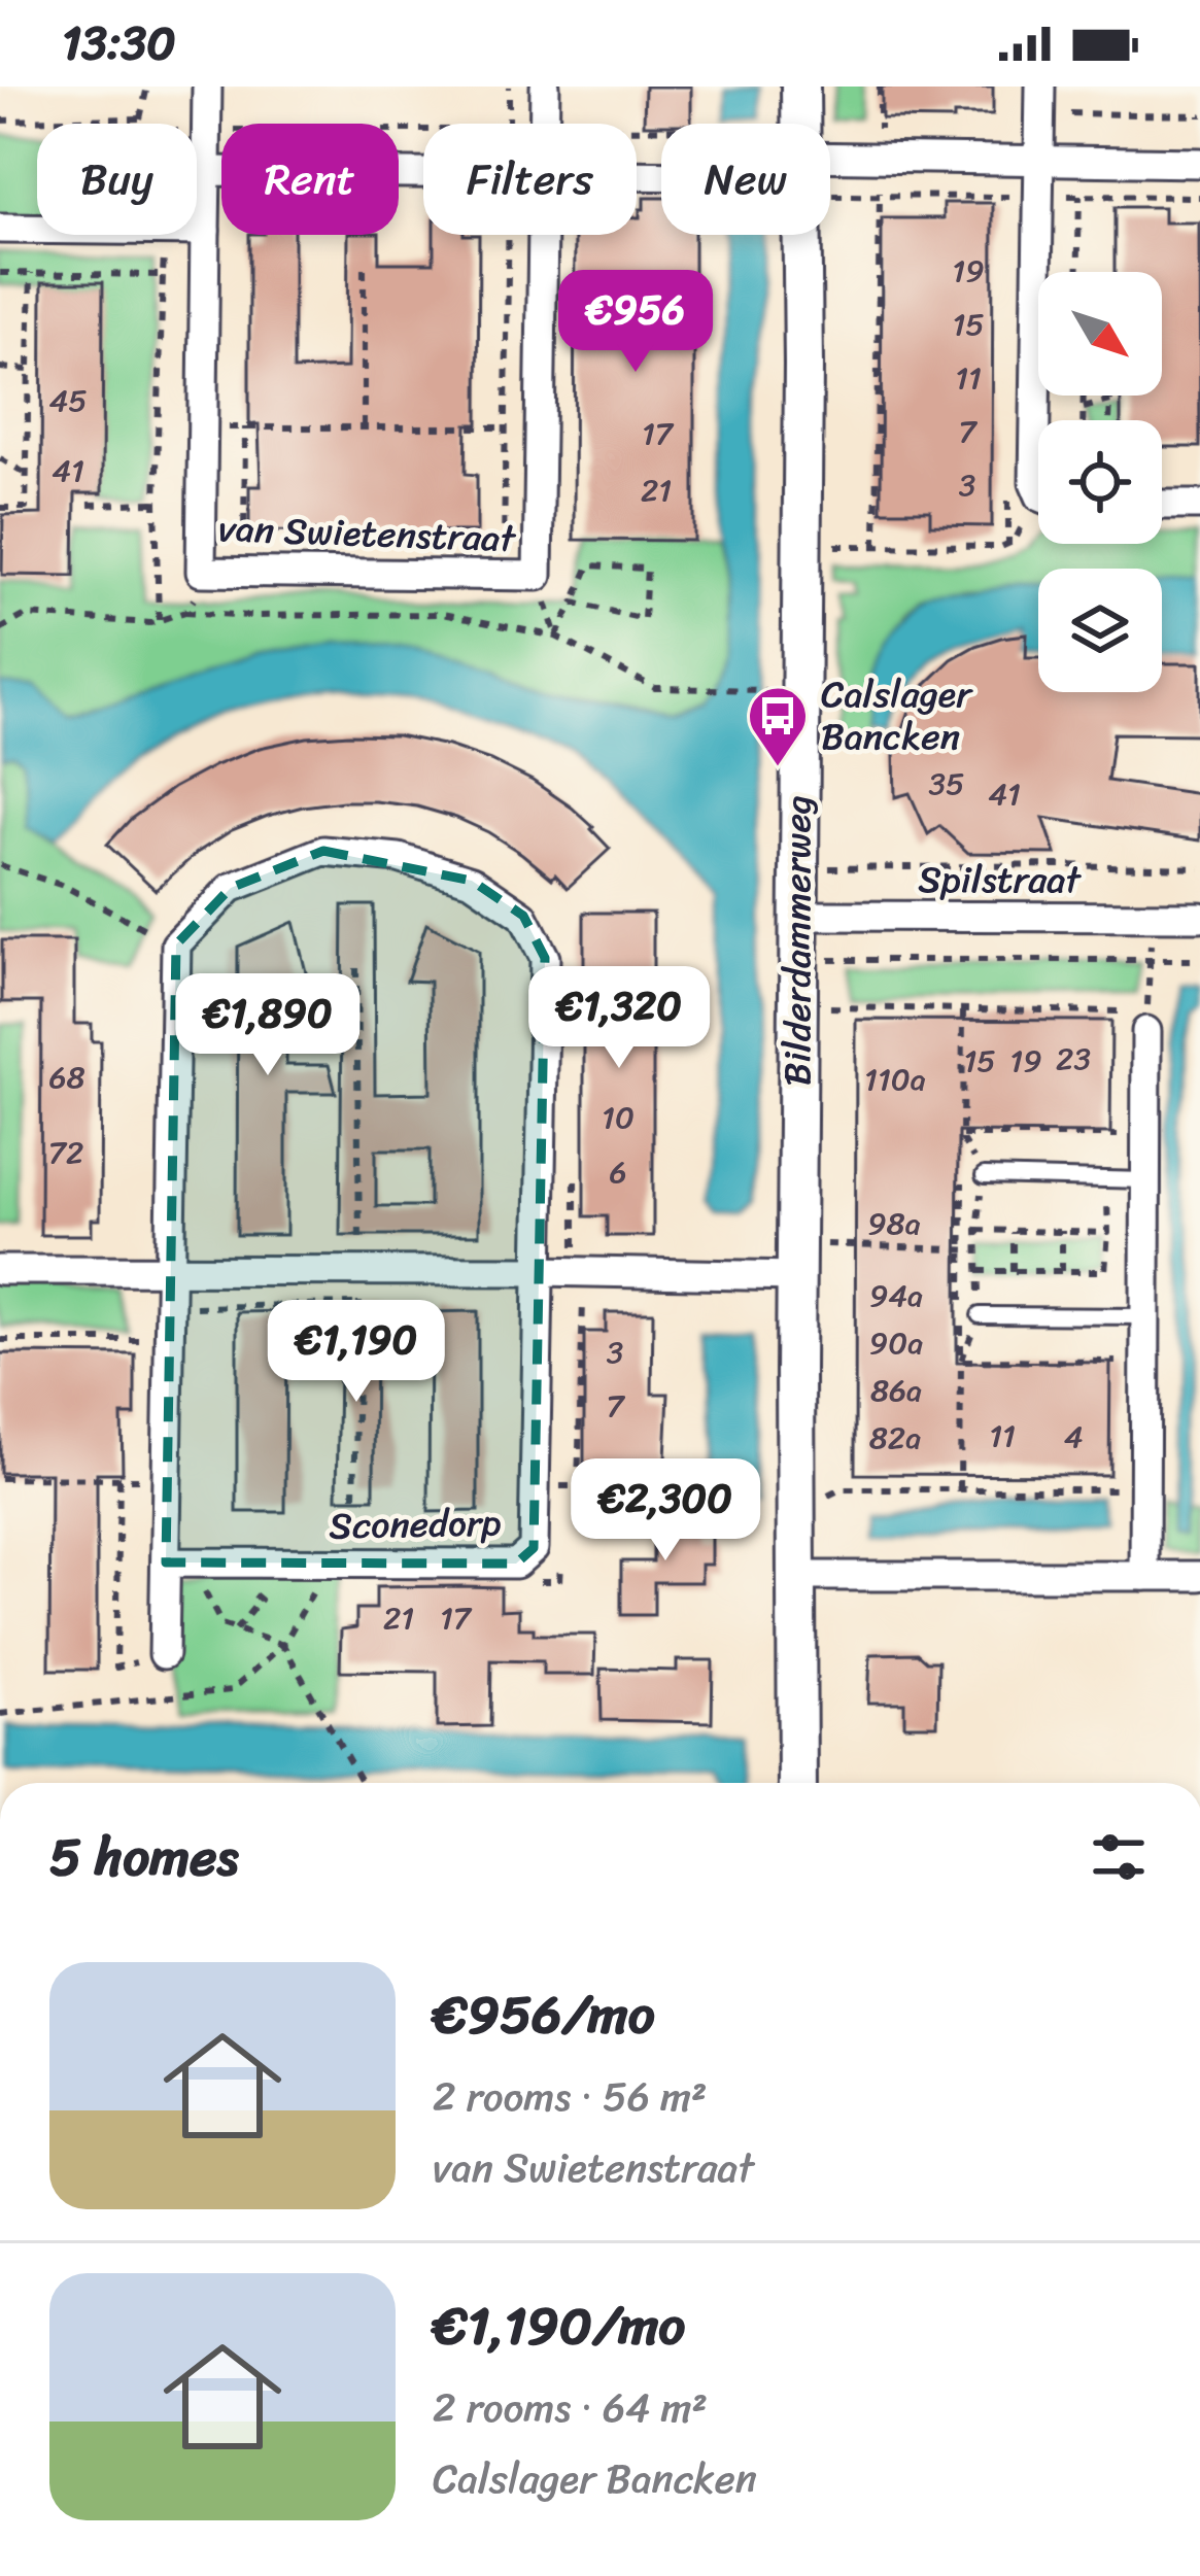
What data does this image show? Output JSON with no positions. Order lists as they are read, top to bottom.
{
  "streets": {
    "street": [
      "van Swietenstraat",
      "Spilstraat",
      "Bilderdammerweg",
      "Sconedorp"
    ]
  },
  "crossings": [
    ["Spilstraat", "Bilderdammerweg"]
  ],
  "places": {
    "bus stop": ["Calslager Bancken"]
  },
  "house_numbers": [
    "19",
    "15",
    "11",
    "45",
    "7",
    "17",
    "41",
    "3",
    "21",
    "35",
    "41",
    "23",
    "15",
    "19",
    "68",
    "110a",
    "10",
    "72",
    "6",
    "98a",
    "94a",
    "90a",
    "3",
    "86a",
    "7",
    "11",
    "4",
    "82a",
    "21",
    "17"
  ],
  "north": "bottom right",
  "page": {
    "status": "13:30",
    "chip": [
      "Buy",
      "Rent",
      "Filters",
      "New"
    ],
    "price": [
      "€956",
      "€1,320",
      "€1,890",
      "€1,190",
      "€2,300"
    ],
    "heading": "5 homes",
    "list": [
      {
        "name": "€956/mo",
        "note": "2 rooms · 56 m² · van Swietenstraat"
      },
      {
        "name": "€1,190/mo",
        "note": "2 rooms · 64 m² · Calslager Bancken"
      }
    ]
  }
}
